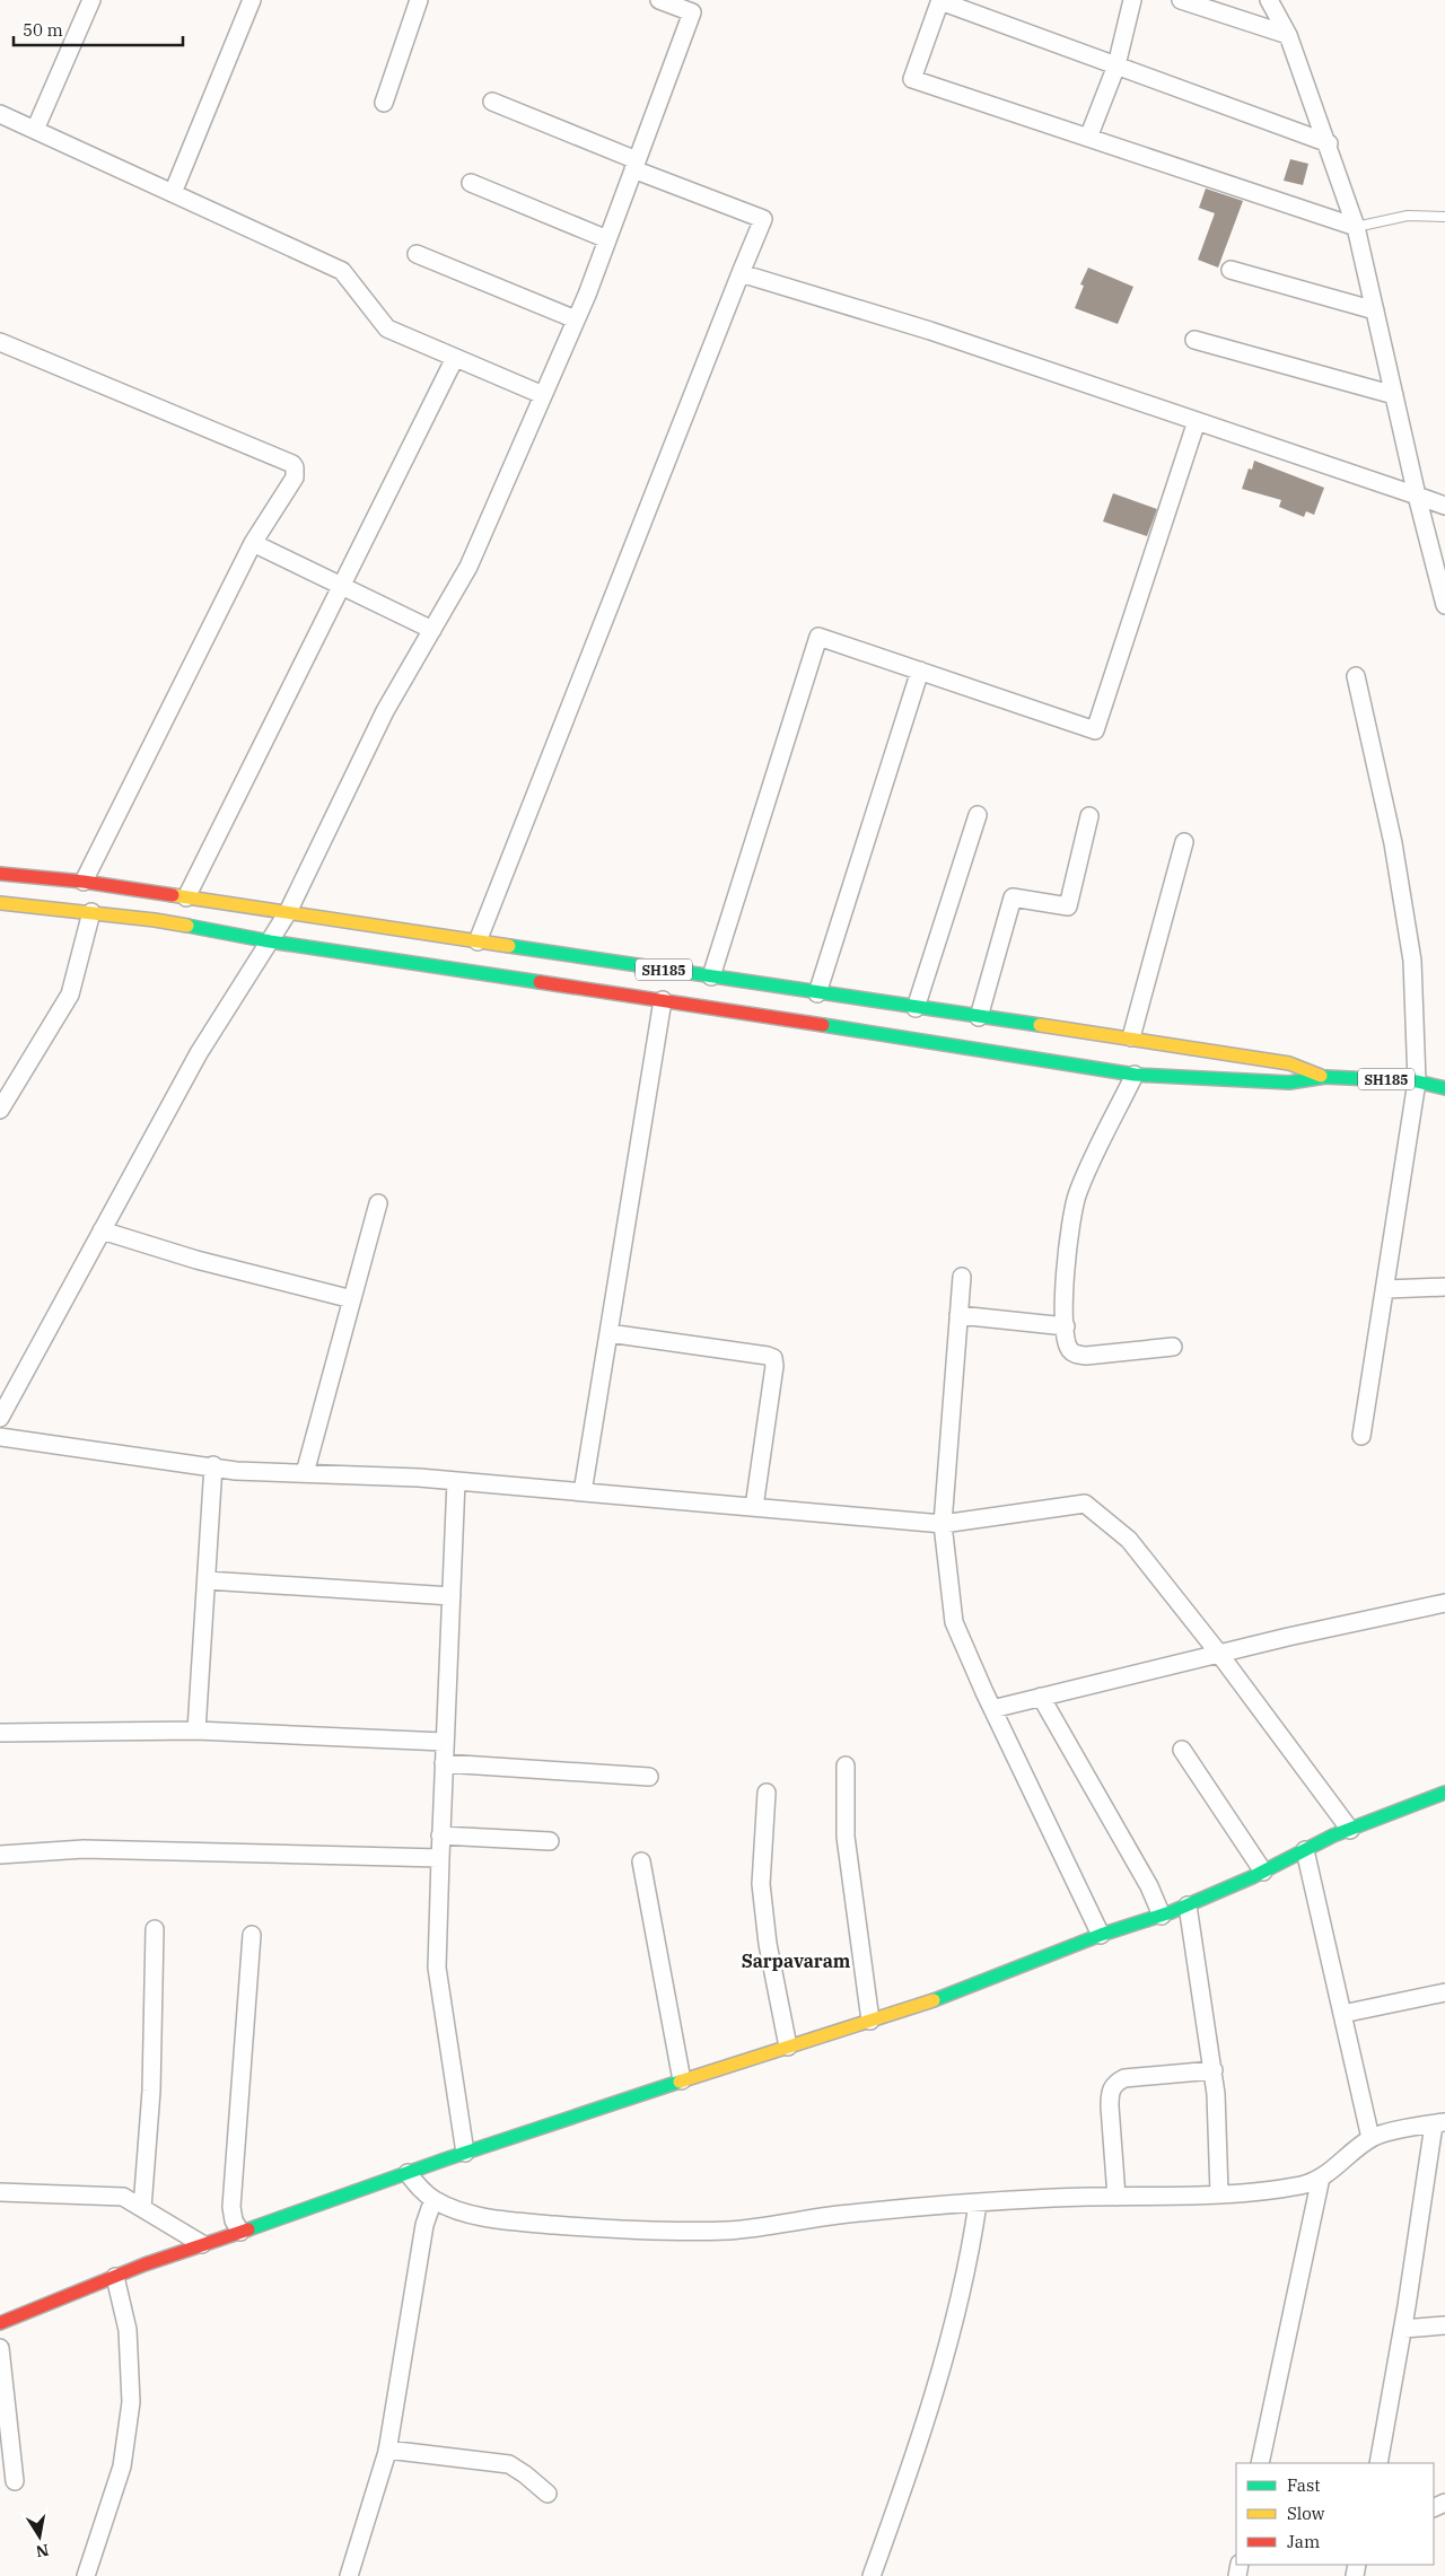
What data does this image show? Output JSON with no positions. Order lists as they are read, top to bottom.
{
  "streets": {
    "main road": ["SH185"]
  },
  "districts": ["Sarpavaram"],
  "legend": ["Fast", "Slow", "Jam"],
  "scale_bar": "50 m",
  "north": "bottom"
}
